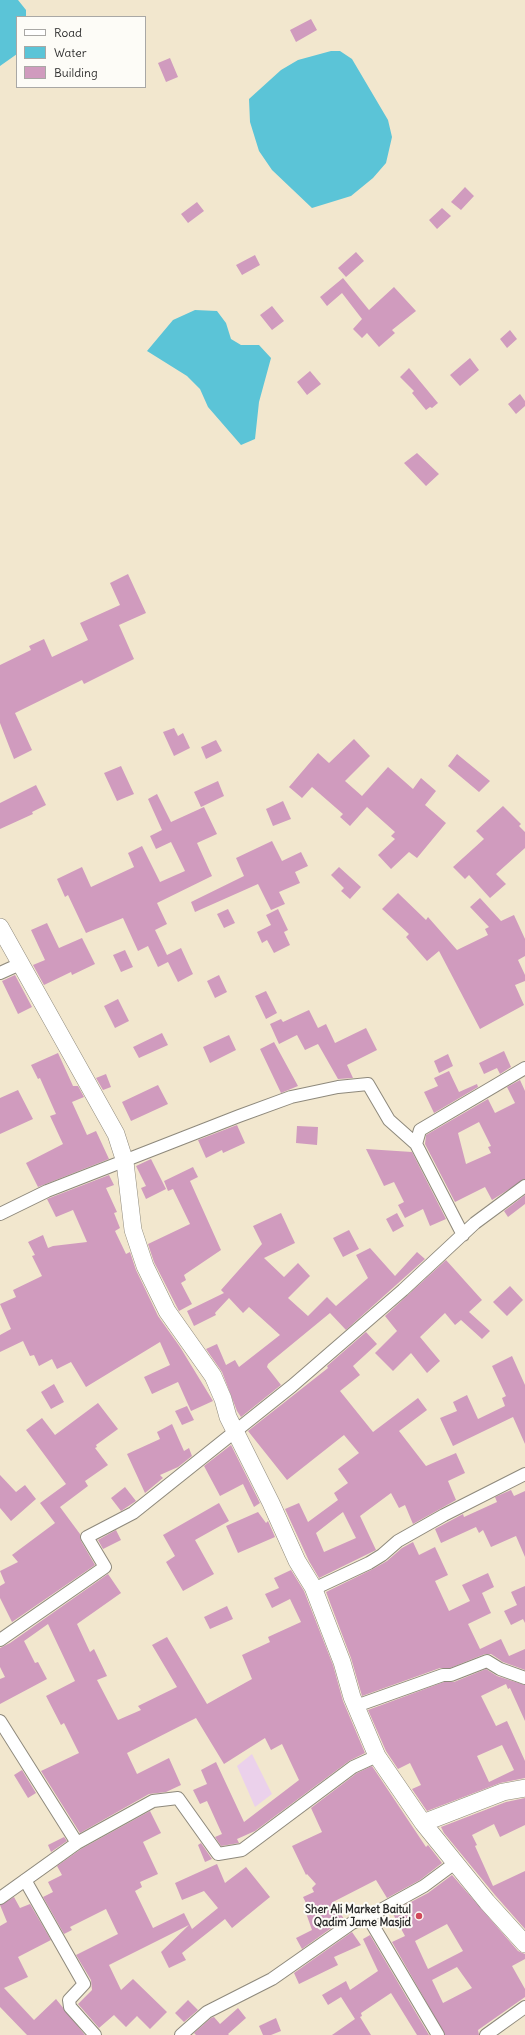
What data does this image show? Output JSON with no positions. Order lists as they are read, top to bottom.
{
  "places": ["Sher Ali Market Baitul Qadim Jame Masjid"],
  "legend": ["Road", "Water", "Building"]
}
